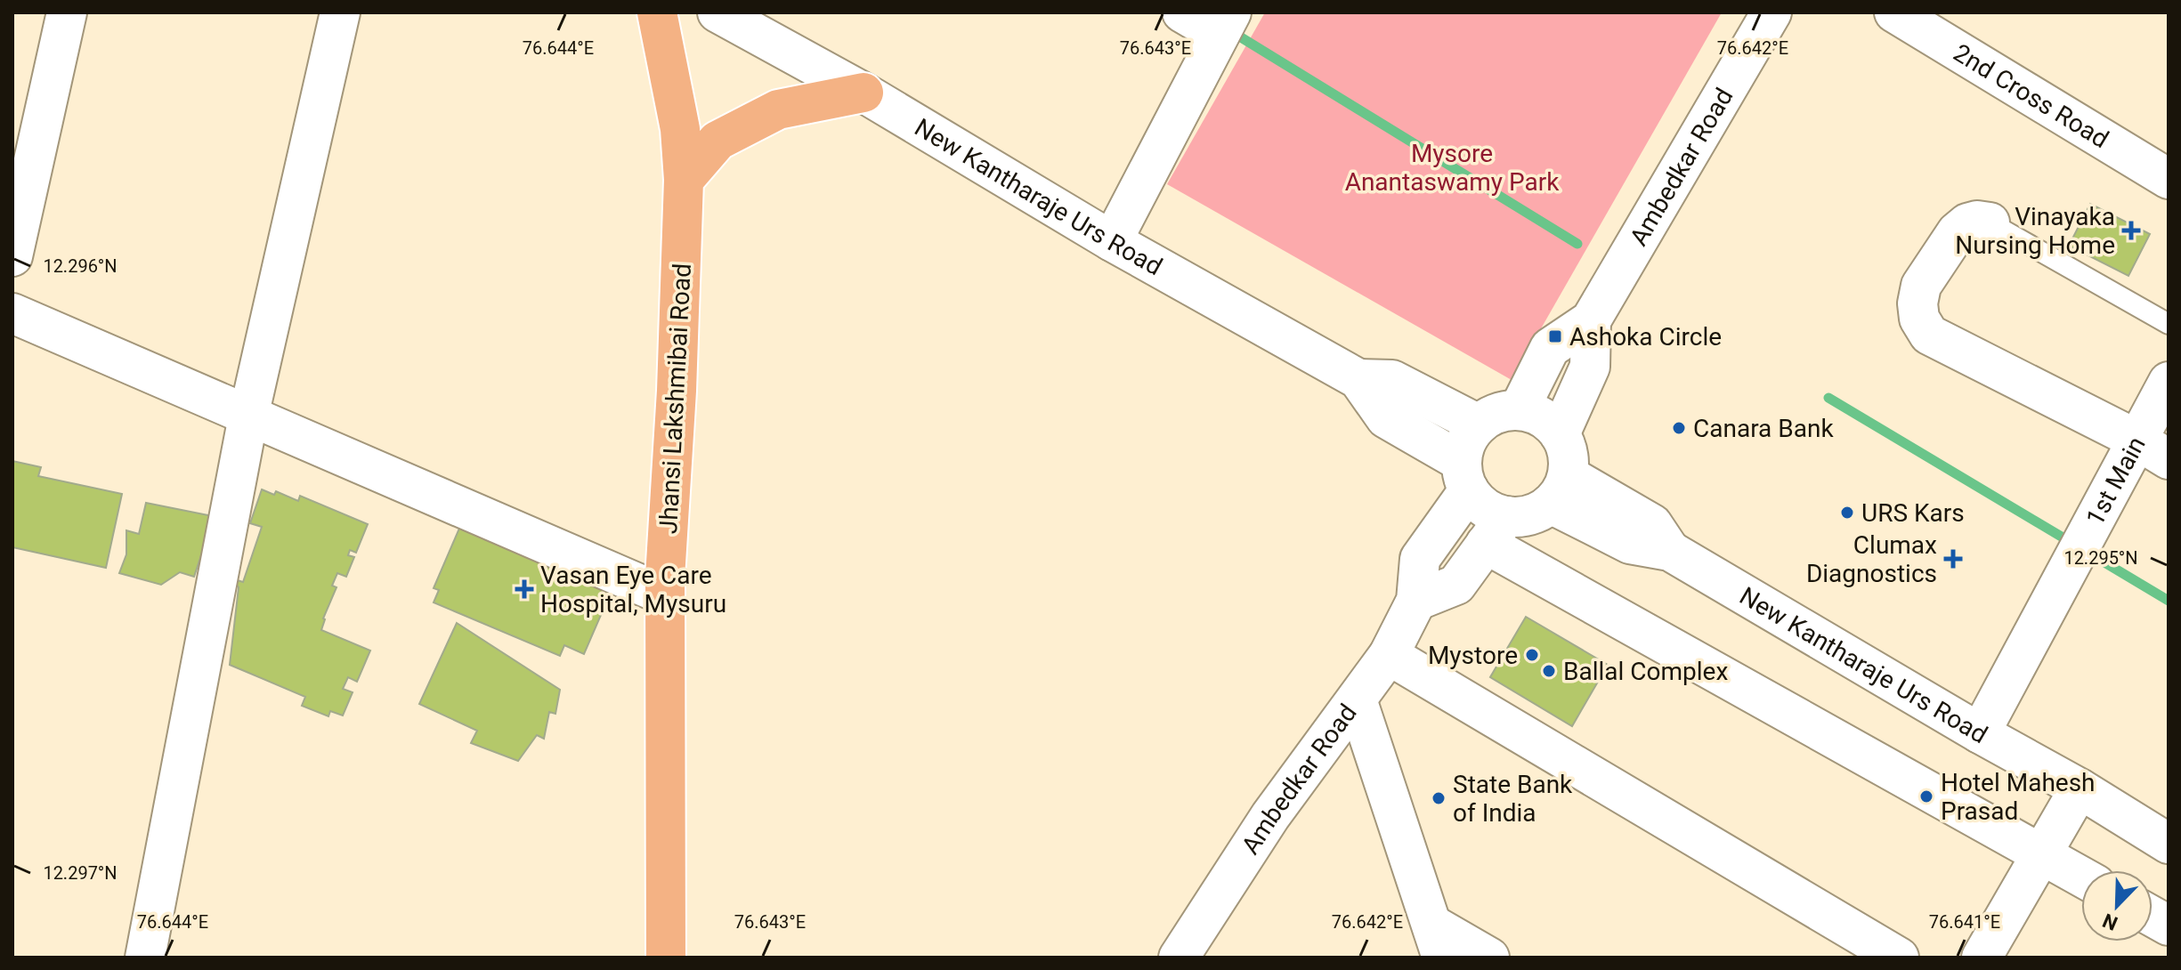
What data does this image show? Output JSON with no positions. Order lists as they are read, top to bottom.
{
  "streets": {
    "main road": ["Jhansi Lakshmibai Road"],
    "street": [
      "2nd Cross Road",
      "Ambedkar Road",
      "New Kantharaje Urs Road",
      "1st Main"
    ]
  },
  "crossings": [
    ["Ambedkar Road", "New Kantharaje Urs Road"],
    ["New Kantharaje Urs Road", "1st Main"]
  ],
  "parks": ["Mysore Anantaswamy Park"],
  "places": {
    "health": ["Vinayaka Nursing Home", "Clumax Diagnostics", "Vasan Eye Care Hospital, Mysuru"],
    "transit": ["Ashoka Circle"],
    "other": [
      "Canara Bank",
      "URS Kars",
      "Mystore",
      "Ballal Complex",
      "Hotel Mahesh Prasad",
      "State Bank of India"
    ]
  },
  "north": "bottom left",
  "coordinates": [
    "76.644°E",
    "76.643°E",
    "76.642°E",
    "12.296°N",
    "12.295°N",
    "12.297°N",
    "76.641°E"
  ]
}
